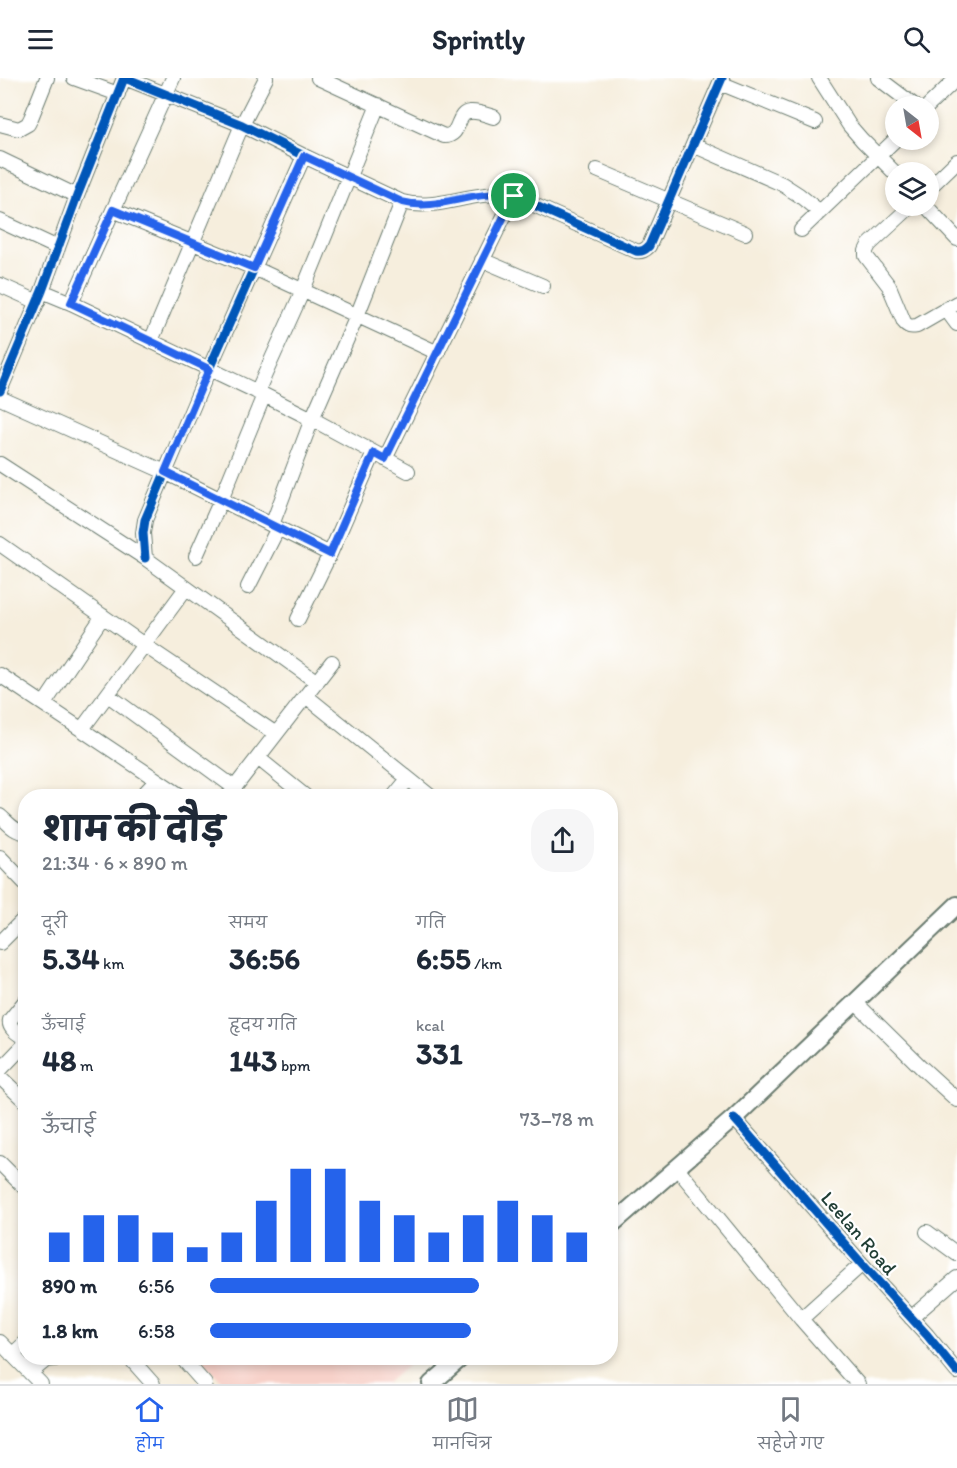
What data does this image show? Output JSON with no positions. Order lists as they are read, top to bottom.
{
  "streets": {
    "street": ["Leelan Road"]
  },
  "north": "bottom right",
  "page": {
    "header": "Sprintly",
    "heading": ["शाम की दौड़", "21:34 · 6 × 890 m"],
    "stats": [
      ["दूरी", "5.34 km"],
      ["समय", "36:56"],
      ["गति", "6:55 /km"],
      ["ऊँचाई", "48 m"],
      ["हृदय गति", "143 bpm"],
      ["kcal", "331"]
    ],
    "chart": ["ऊँचाई", "73–78 m"],
    "list": [
      {
        "name": "890 m",
        "note": "6:56"
      },
      {
        "name": "1.8 km",
        "note": "6:58"
      }
    ],
    "tabs": ["होम", "मानचित्र", "सहेजे गए"]
  }
}
